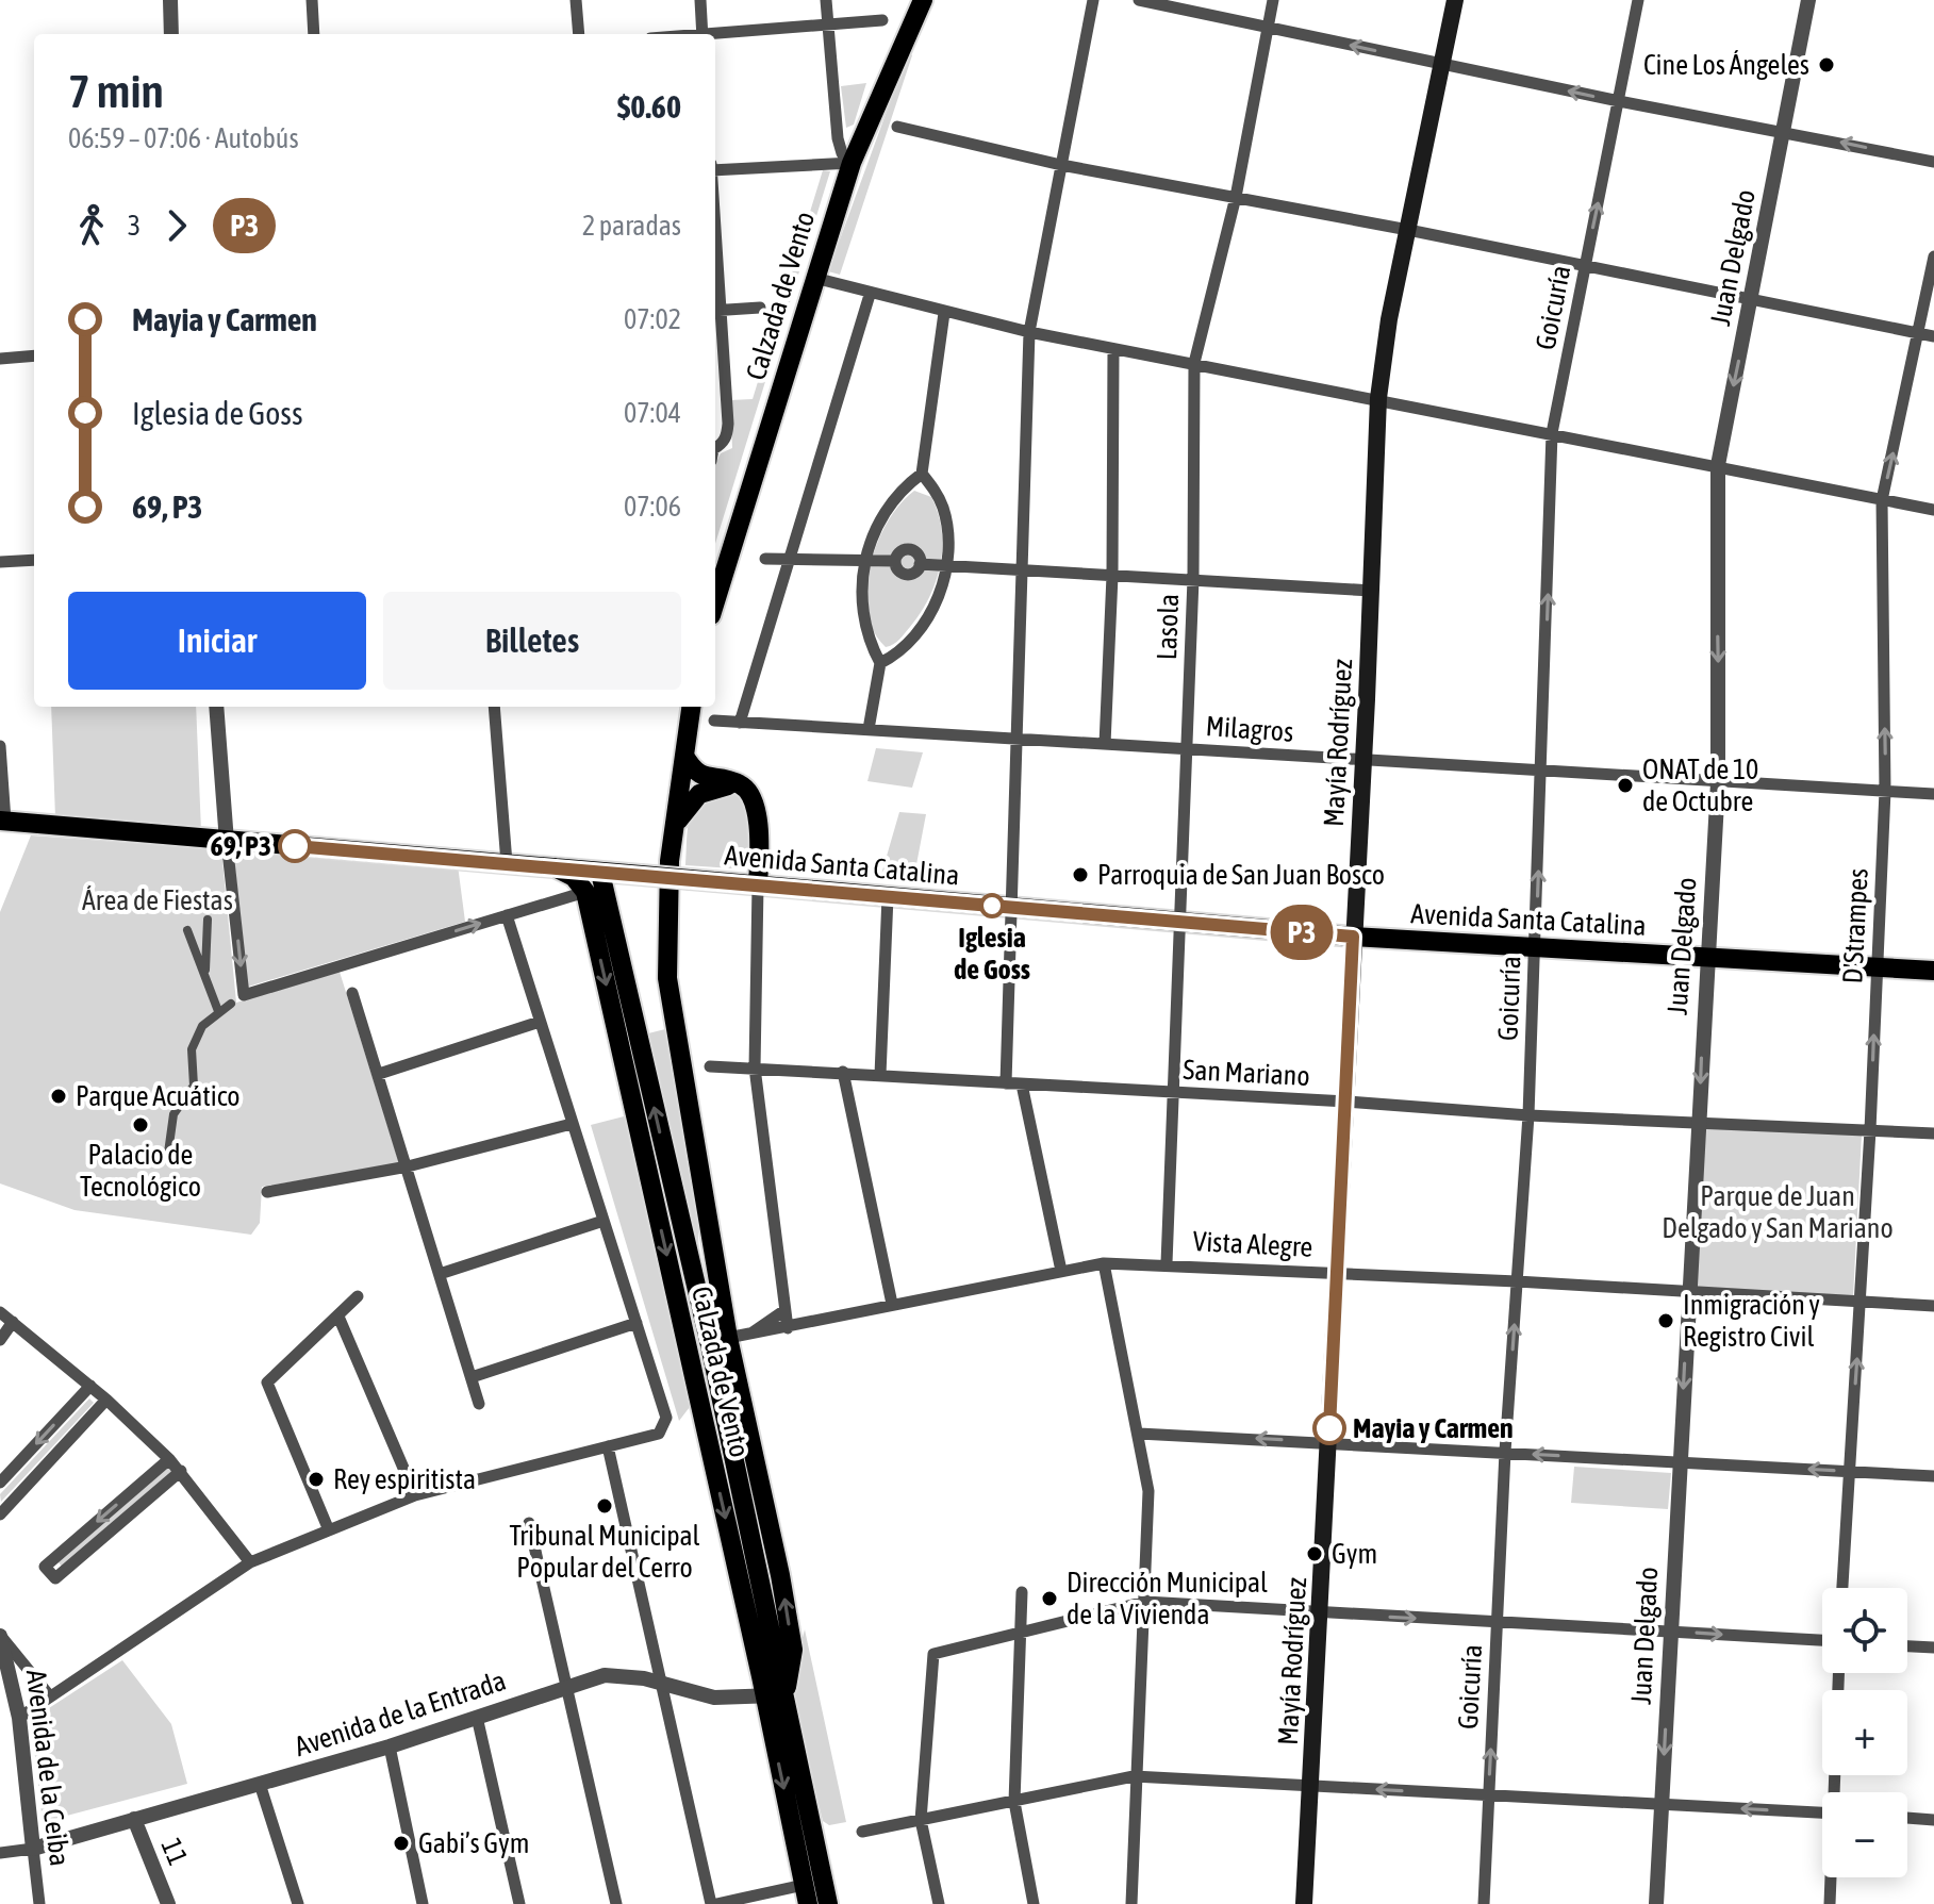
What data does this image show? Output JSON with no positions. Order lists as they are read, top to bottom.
{
  "streets": {
    "main road": ["Calzada de Vento", "Mayía Rodríguez", "Avenida Santa Catalina"],
    "street": [
      "Juan Delgado",
      "Goicuría",
      "Lasola",
      "Milagros",
      "D'Strampes",
      "San Mariano",
      "Vista Alegre",
      "Avenida de la Entrada",
      "Avenida de la Ceiba",
      "11"
    ]
  },
  "crossings": [
    ["Juan Delgado", "Milagros"],
    ["Juan Delgado", "Avenida Santa Catalina"],
    ["Juan Delgado", "San Mariano"],
    ["Juan Delgado", "Vista Alegre"],
    ["Calzada de Vento", "Avenida Santa Catalina"],
    ["Calzada de Vento", "Vista Alegre"],
    ["Calzada de Vento", "Avenida de la Entrada"],
    ["Goicuría", "Milagros"],
    ["Goicuría", "Avenida Santa Catalina"],
    ["Goicuría", "San Mariano"],
    ["Goicuría", "Vista Alegre"],
    ["Lasola", "Milagros"],
    ["Lasola", "Avenida Santa Catalina"],
    ["Lasola", "San Mariano"],
    ["Lasola", "Vista Alegre"],
    ["Milagros", "Mayía Rodríguez"],
    ["Milagros", "D'Strampes"],
    ["Mayía Rodríguez", "Avenida Santa Catalina"],
    ["Mayía Rodríguez", "San Mariano"],
    ["Mayía Rodríguez", "Vista Alegre"],
    ["Avenida Santa Catalina", "D'Strampes"],
    ["D'Strampes", "San Mariano"],
    ["D'Strampes", "Vista Alegre"],
    ["Avenida de la Entrada", "Avenida de la Ceiba"],
    ["Avenida de la Entrada", "11"]
  ],
  "one_way": ["Juan Delgado", "Goicuría", "D'Strampes"],
  "parks": ["Área de Fiestas", "Parque de Juan Delgado y San Mariano"],
  "places": [
    "Cine Los Ángeles",
    "ONAT de 10 de Octubre",
    "69, P3",
    "Parroquia de San Juan Bosco",
    "Iglesia de Goss",
    "Parque Acuático",
    "Palacio de Tecnológico",
    "Inmigración y Registro Civil",
    "Mayia y Carmen",
    "Rey espiritista",
    "Tribunal Municipal Popular del Cerro",
    "Gym",
    "Dirección Municipal de la Vivienda",
    "Gabi’s Gym"
  ],
  "lines": ["bus line P3"],
  "page": {
    "on_map": "P3",
    "heading": ["7 min", "06:59 – 07:06 · Autobús", "$0.60"],
    "legs": ["3", "P3", "2 paradas"],
    "list": [
      {
        "name": "Mayia y Carmen",
        "value": "07:02"
      },
      {
        "name": "Iglesia de Goss",
        "value": "07:04"
      },
      {
        "name": "69, P3",
        "value": "07:06"
      }
    ],
    "buttons": ["Iniciar", "Billetes"],
    "map_buttons": ["+", "−"]
  }
}
